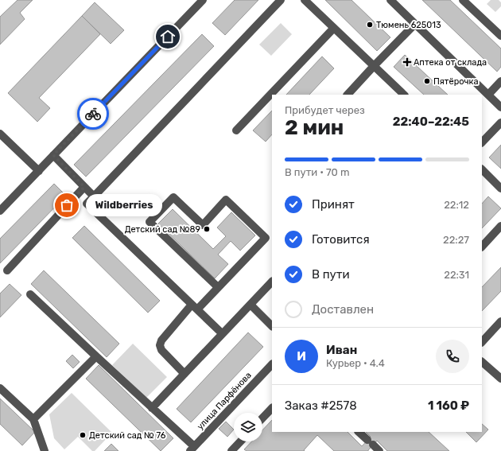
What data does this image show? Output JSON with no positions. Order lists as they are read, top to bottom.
{
  "streets": {
    "street": ["улица Парфёнова"]
  },
  "places": {
    "other": [
      "Тюмень 625013",
      "Пятёрочка",
      "Wildberries",
      "Детский сад №89",
      "Детский сад № 76"
    ],
    "health": ["Аптека от склада"]
  },
  "page": {
    "heading": ["2 мин", "Прибудет через", "22:40–22:45"],
    "panel": [
      "Иван",
      "Курьер · 4.4",
      "Заказ #2578",
      "1 160 ₽"
    ],
    "bar": "В пути · 70 m",
    "list": [
      ["Принят", "22:12"],
      ["Готовится", "22:27"],
      ["В пути", "22:31"],
      "Доставлен"
    ],
    "bubble": "Wildberries",
    "round": "И"
  }
}
